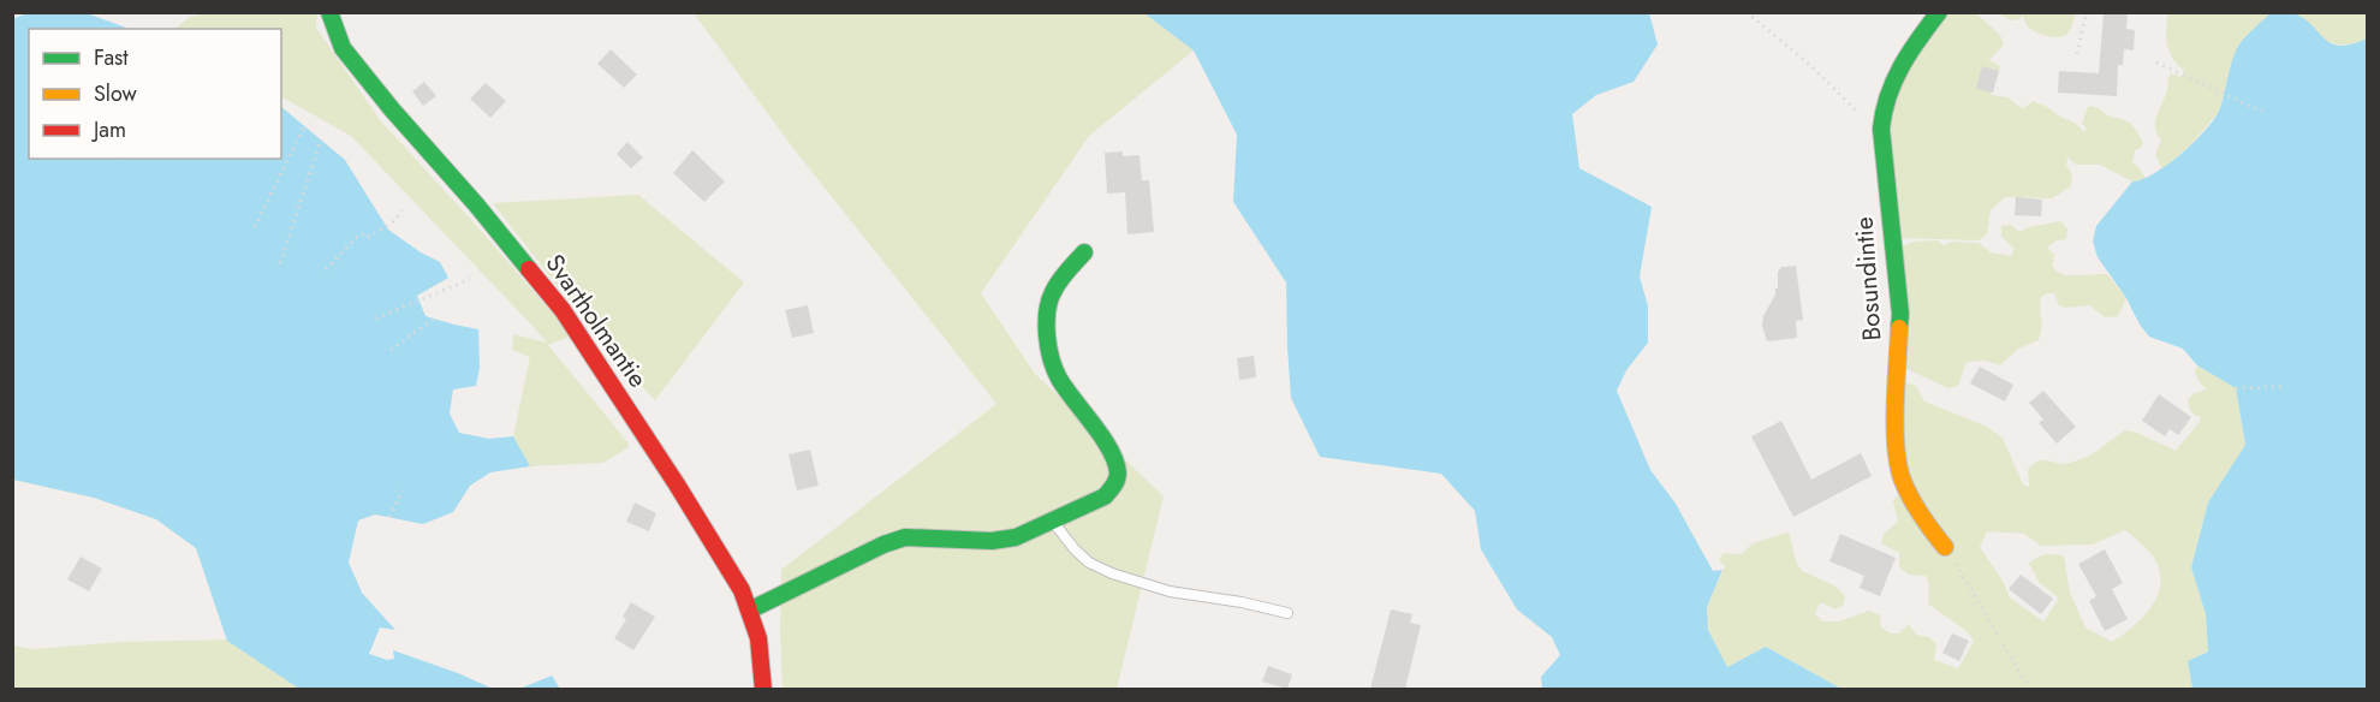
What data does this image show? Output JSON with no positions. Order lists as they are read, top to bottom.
{
  "streets": {
    "street": ["Bosundintie", "Svartholmantie"]
  },
  "legend": ["Fast", "Slow", "Jam"]
}
